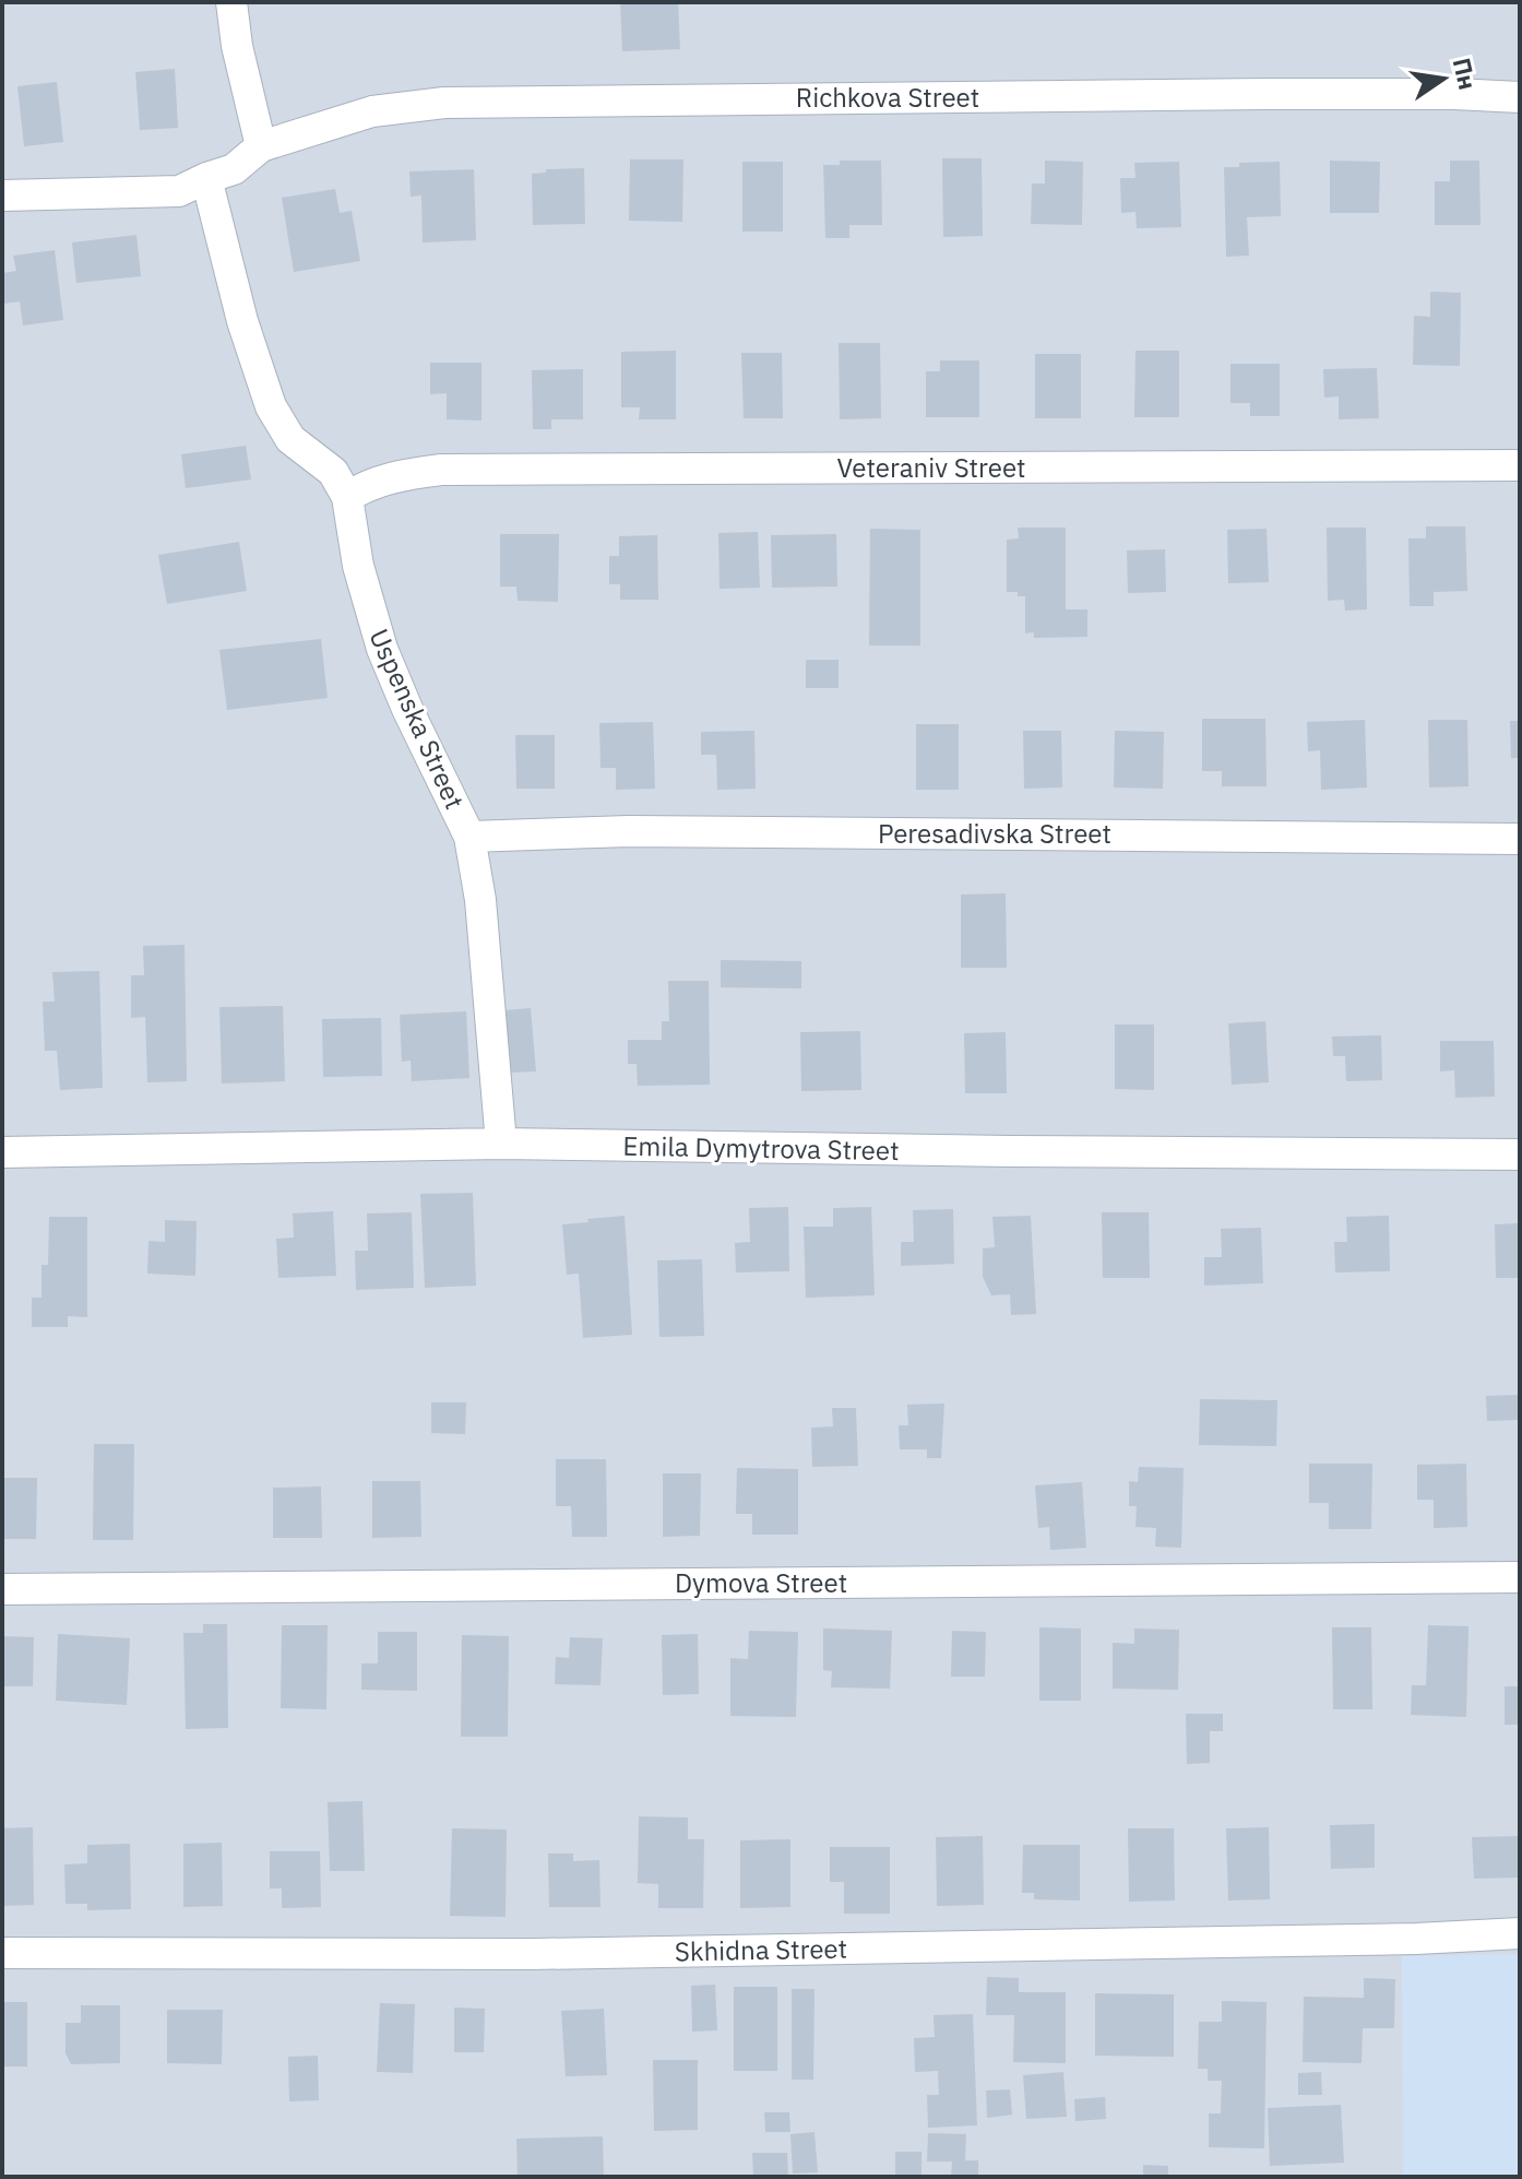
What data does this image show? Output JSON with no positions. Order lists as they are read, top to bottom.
{
  "streets": {
    "street": [
      "Richkova Street",
      "Veteraniv Street",
      "Uspenska Street",
      "Peresadivska Street",
      "Emila Dymytrova Street",
      "Dymova Street",
      "Skhidna Street"
    ]
  },
  "crossings": [
    ["Veteraniv Street", "Uspenska Street"],
    ["Uspenska Street", "Peresadivska Street"],
    ["Uspenska Street", "Emila Dymytrova Street"]
  ],
  "north": "right"
}
